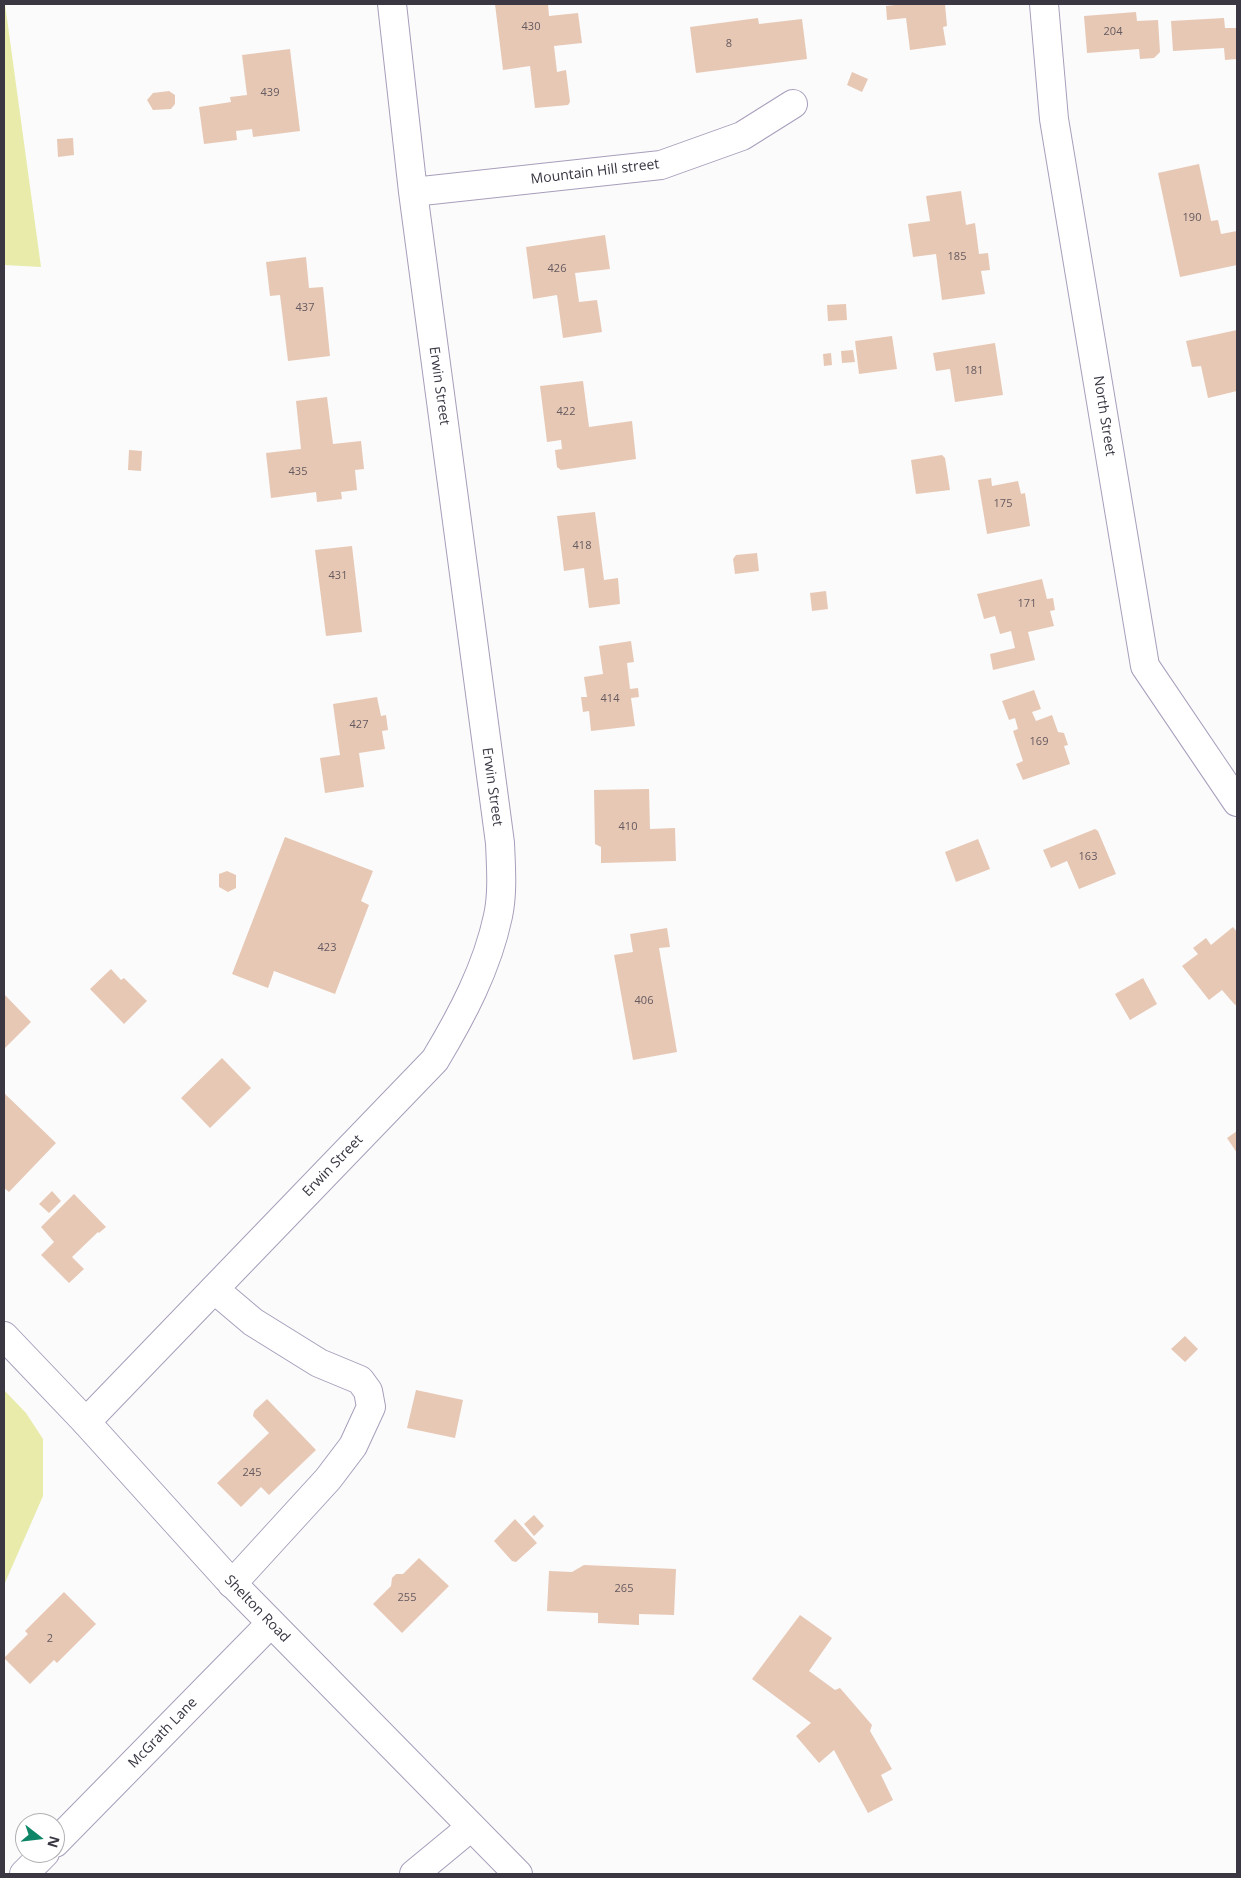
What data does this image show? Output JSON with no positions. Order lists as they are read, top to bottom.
{
  "streets": {
    "street": [
      "Mountain Hill street",
      "Erwin Street",
      "North Street",
      "Shelton Road",
      "McGrath Lane"
    ]
  },
  "crossings": [
    ["Mountain Hill street", "Erwin Street"],
    ["Erwin Street", "Shelton Road"],
    ["Shelton Road", "McGrath Lane"]
  ],
  "house_numbers": [
    "430",
    "204",
    "8",
    "439",
    "190",
    "185",
    "426",
    "437",
    "181",
    "422",
    "435",
    "175",
    "418",
    "431",
    "171",
    "414",
    "427",
    "169",
    "410",
    "163",
    "423",
    "406",
    "245",
    "265",
    "255",
    "2"
  ],
  "north": "right"
}
